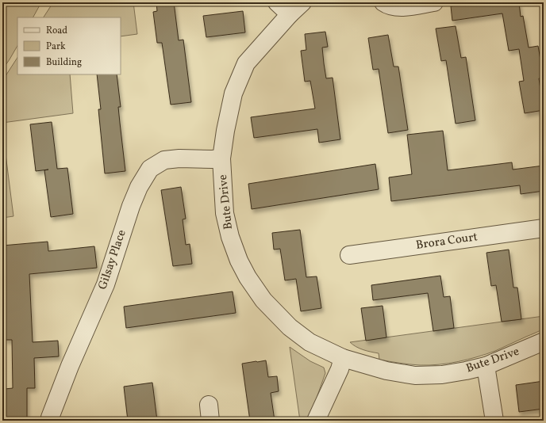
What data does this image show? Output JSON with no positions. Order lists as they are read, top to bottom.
{
  "streets": {
    "street": ["Bute Drive", "Brora Court", "Gilsay Place"]
  },
  "crossings": [
    ["Bute Drive", "Gilsay Place"]
  ],
  "legend": ["Road", "Park", "Building"]
}
